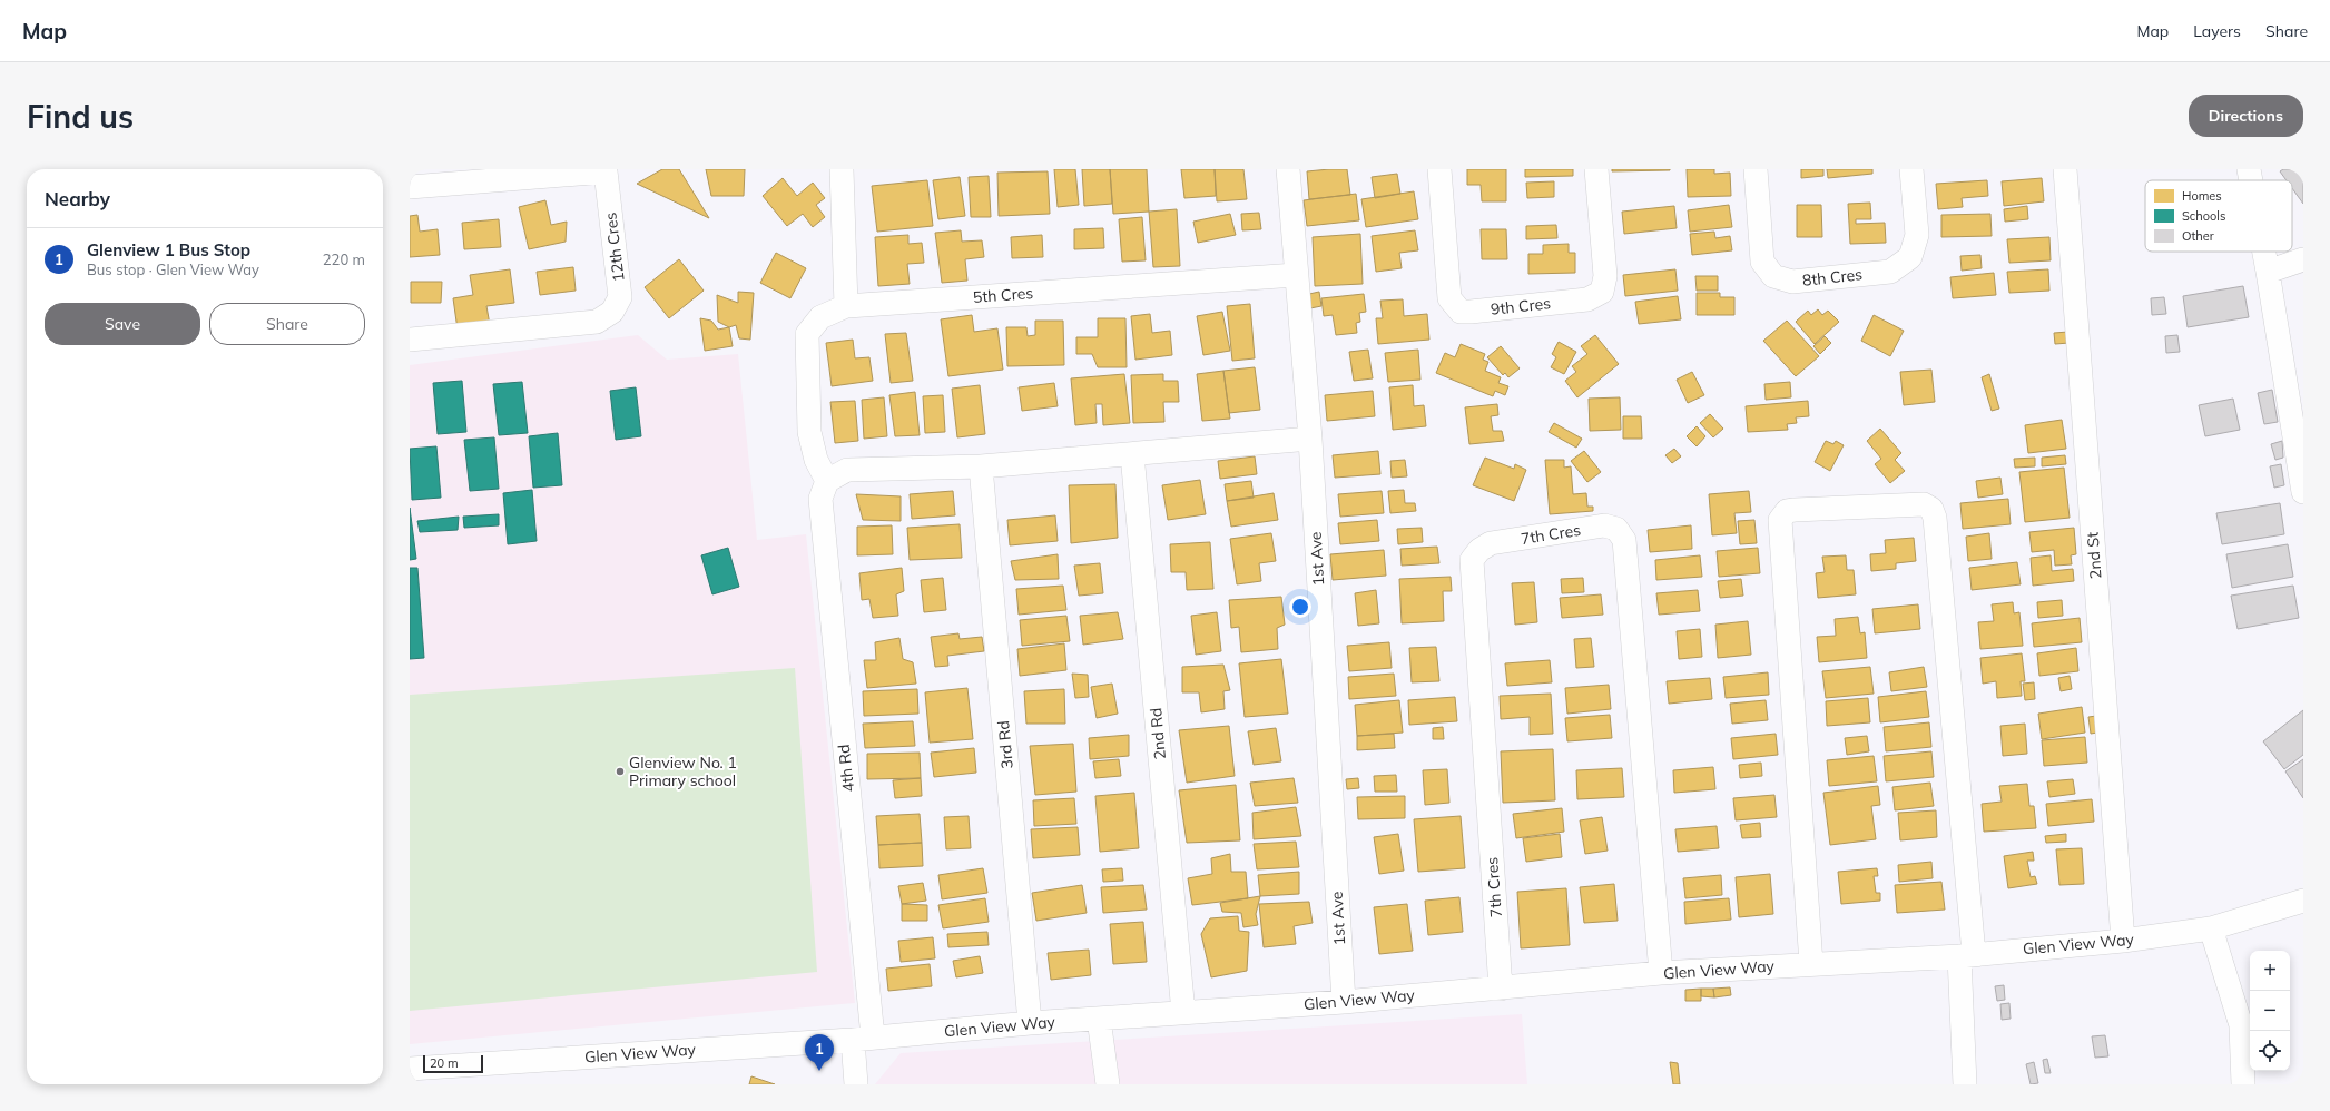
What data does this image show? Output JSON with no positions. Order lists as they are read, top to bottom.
{
  "streets": {
    "street": [
      "12th Cres",
      "8th Cres",
      "5th Cres",
      "9th Cres",
      "7th Cres",
      "2nd St",
      "1st Ave",
      "2nd Rd",
      "3rd Rd",
      "4th Rd",
      "Glen View Way"
    ]
  },
  "crossings": [
    ["5th Cres", "1st Ave"],
    ["5th Cres", "4th Rd"],
    ["7th Cres", "Glen View Way"],
    ["2nd St", "Glen View Way"],
    ["1st Ave", "Glen View Way"],
    ["2nd Rd", "Glen View Way"],
    ["3rd Rd", "Glen View Way"],
    ["4th Rd", "Glen View Way"]
  ],
  "places": ["Glenview No. 1 Primary school"],
  "legend": ["Homes", "Schools", "Other"],
  "scale_bar": "20 m",
  "page": {
    "header": "Map",
    "nav": ["Map", "Layers", "Share"],
    "buttons": [
      "Directions",
      ["Save", "Share"]
    ],
    "title": "Find us",
    "heading": "Nearby",
    "list": [
      {
        "mark": "1",
        "name": "Glenview 1 Bus Stop",
        "note": "Bus stop · Glen View Way",
        "value": "220 m"
      }
    ],
    "map_buttons": ["+", "−"],
    "pins": "1",
    "scale": "20 m"
  }
}
